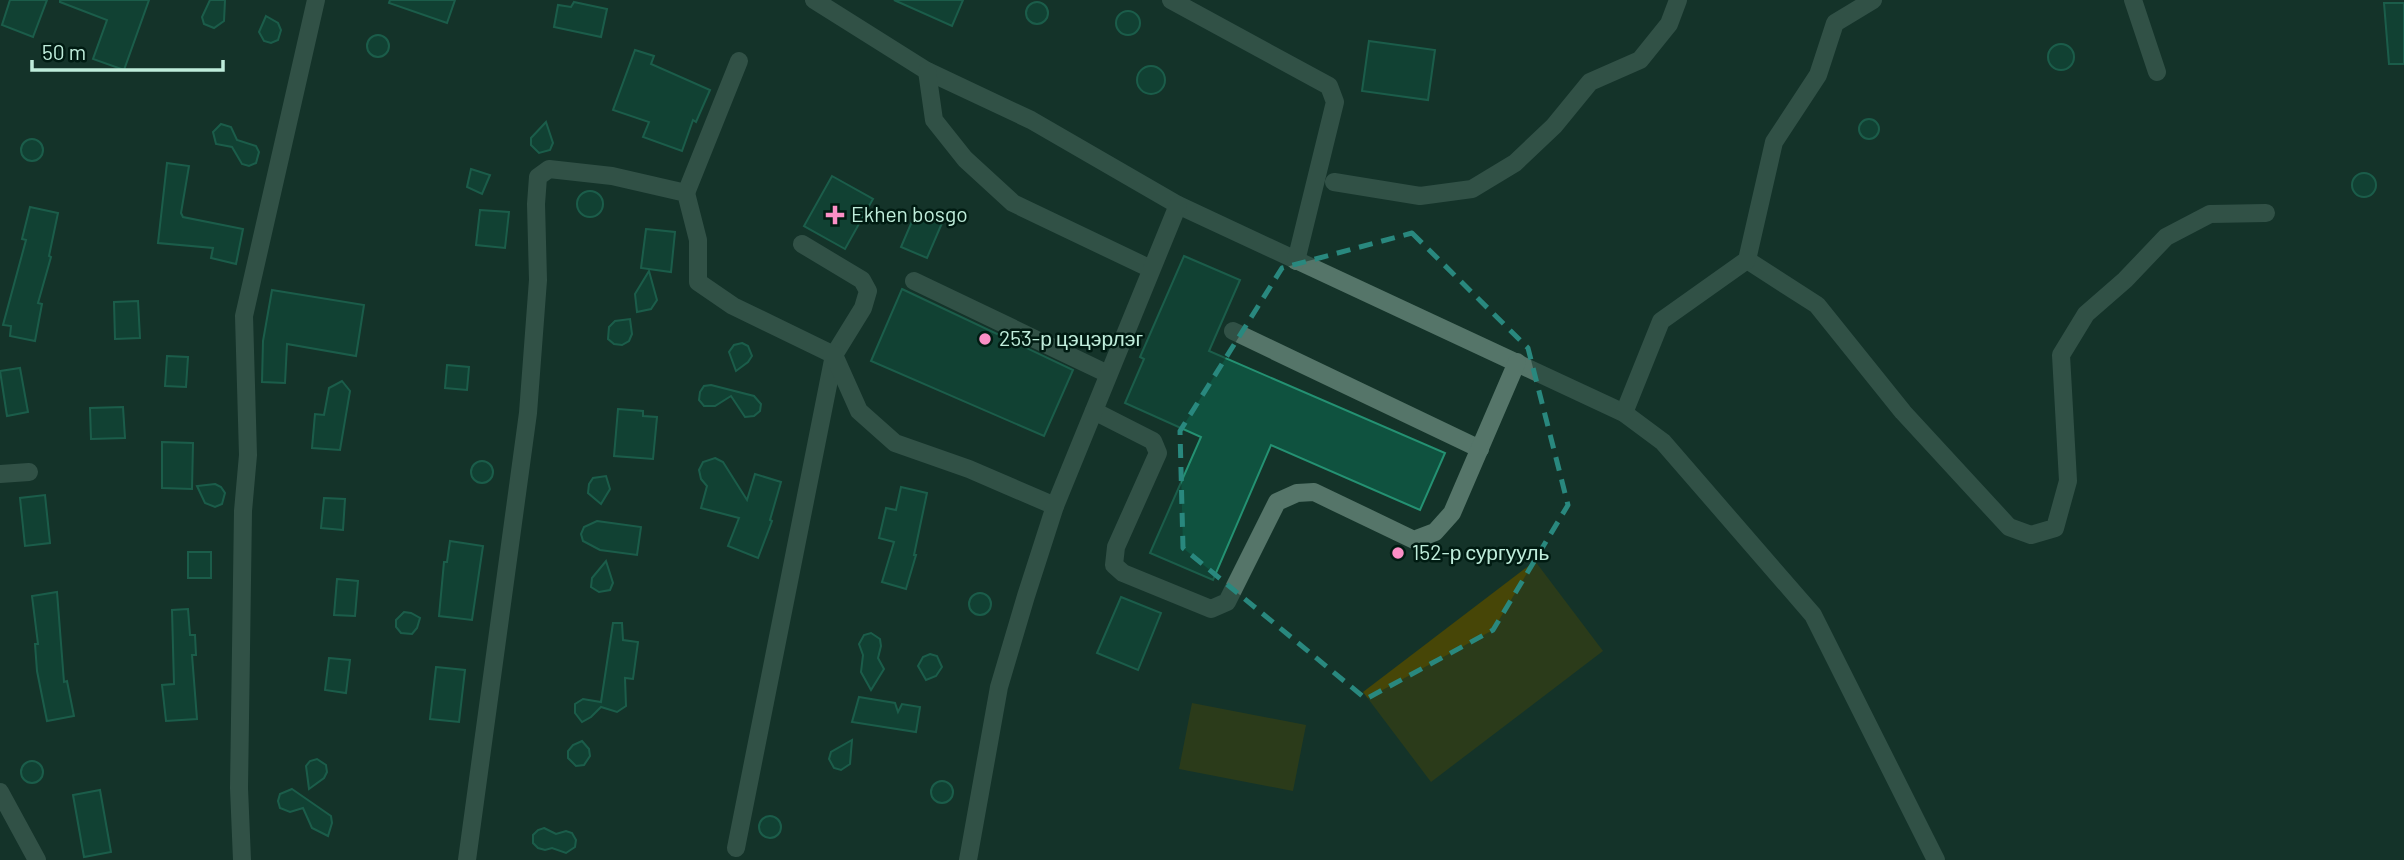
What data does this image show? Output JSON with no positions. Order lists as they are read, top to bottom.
{
  "places": {
    "health": ["Ekhen bosgo"],
    "other": ["253-р цэцэрлэг", "152-р сургууль"]
  },
  "scale_bar": "50 m"
}
